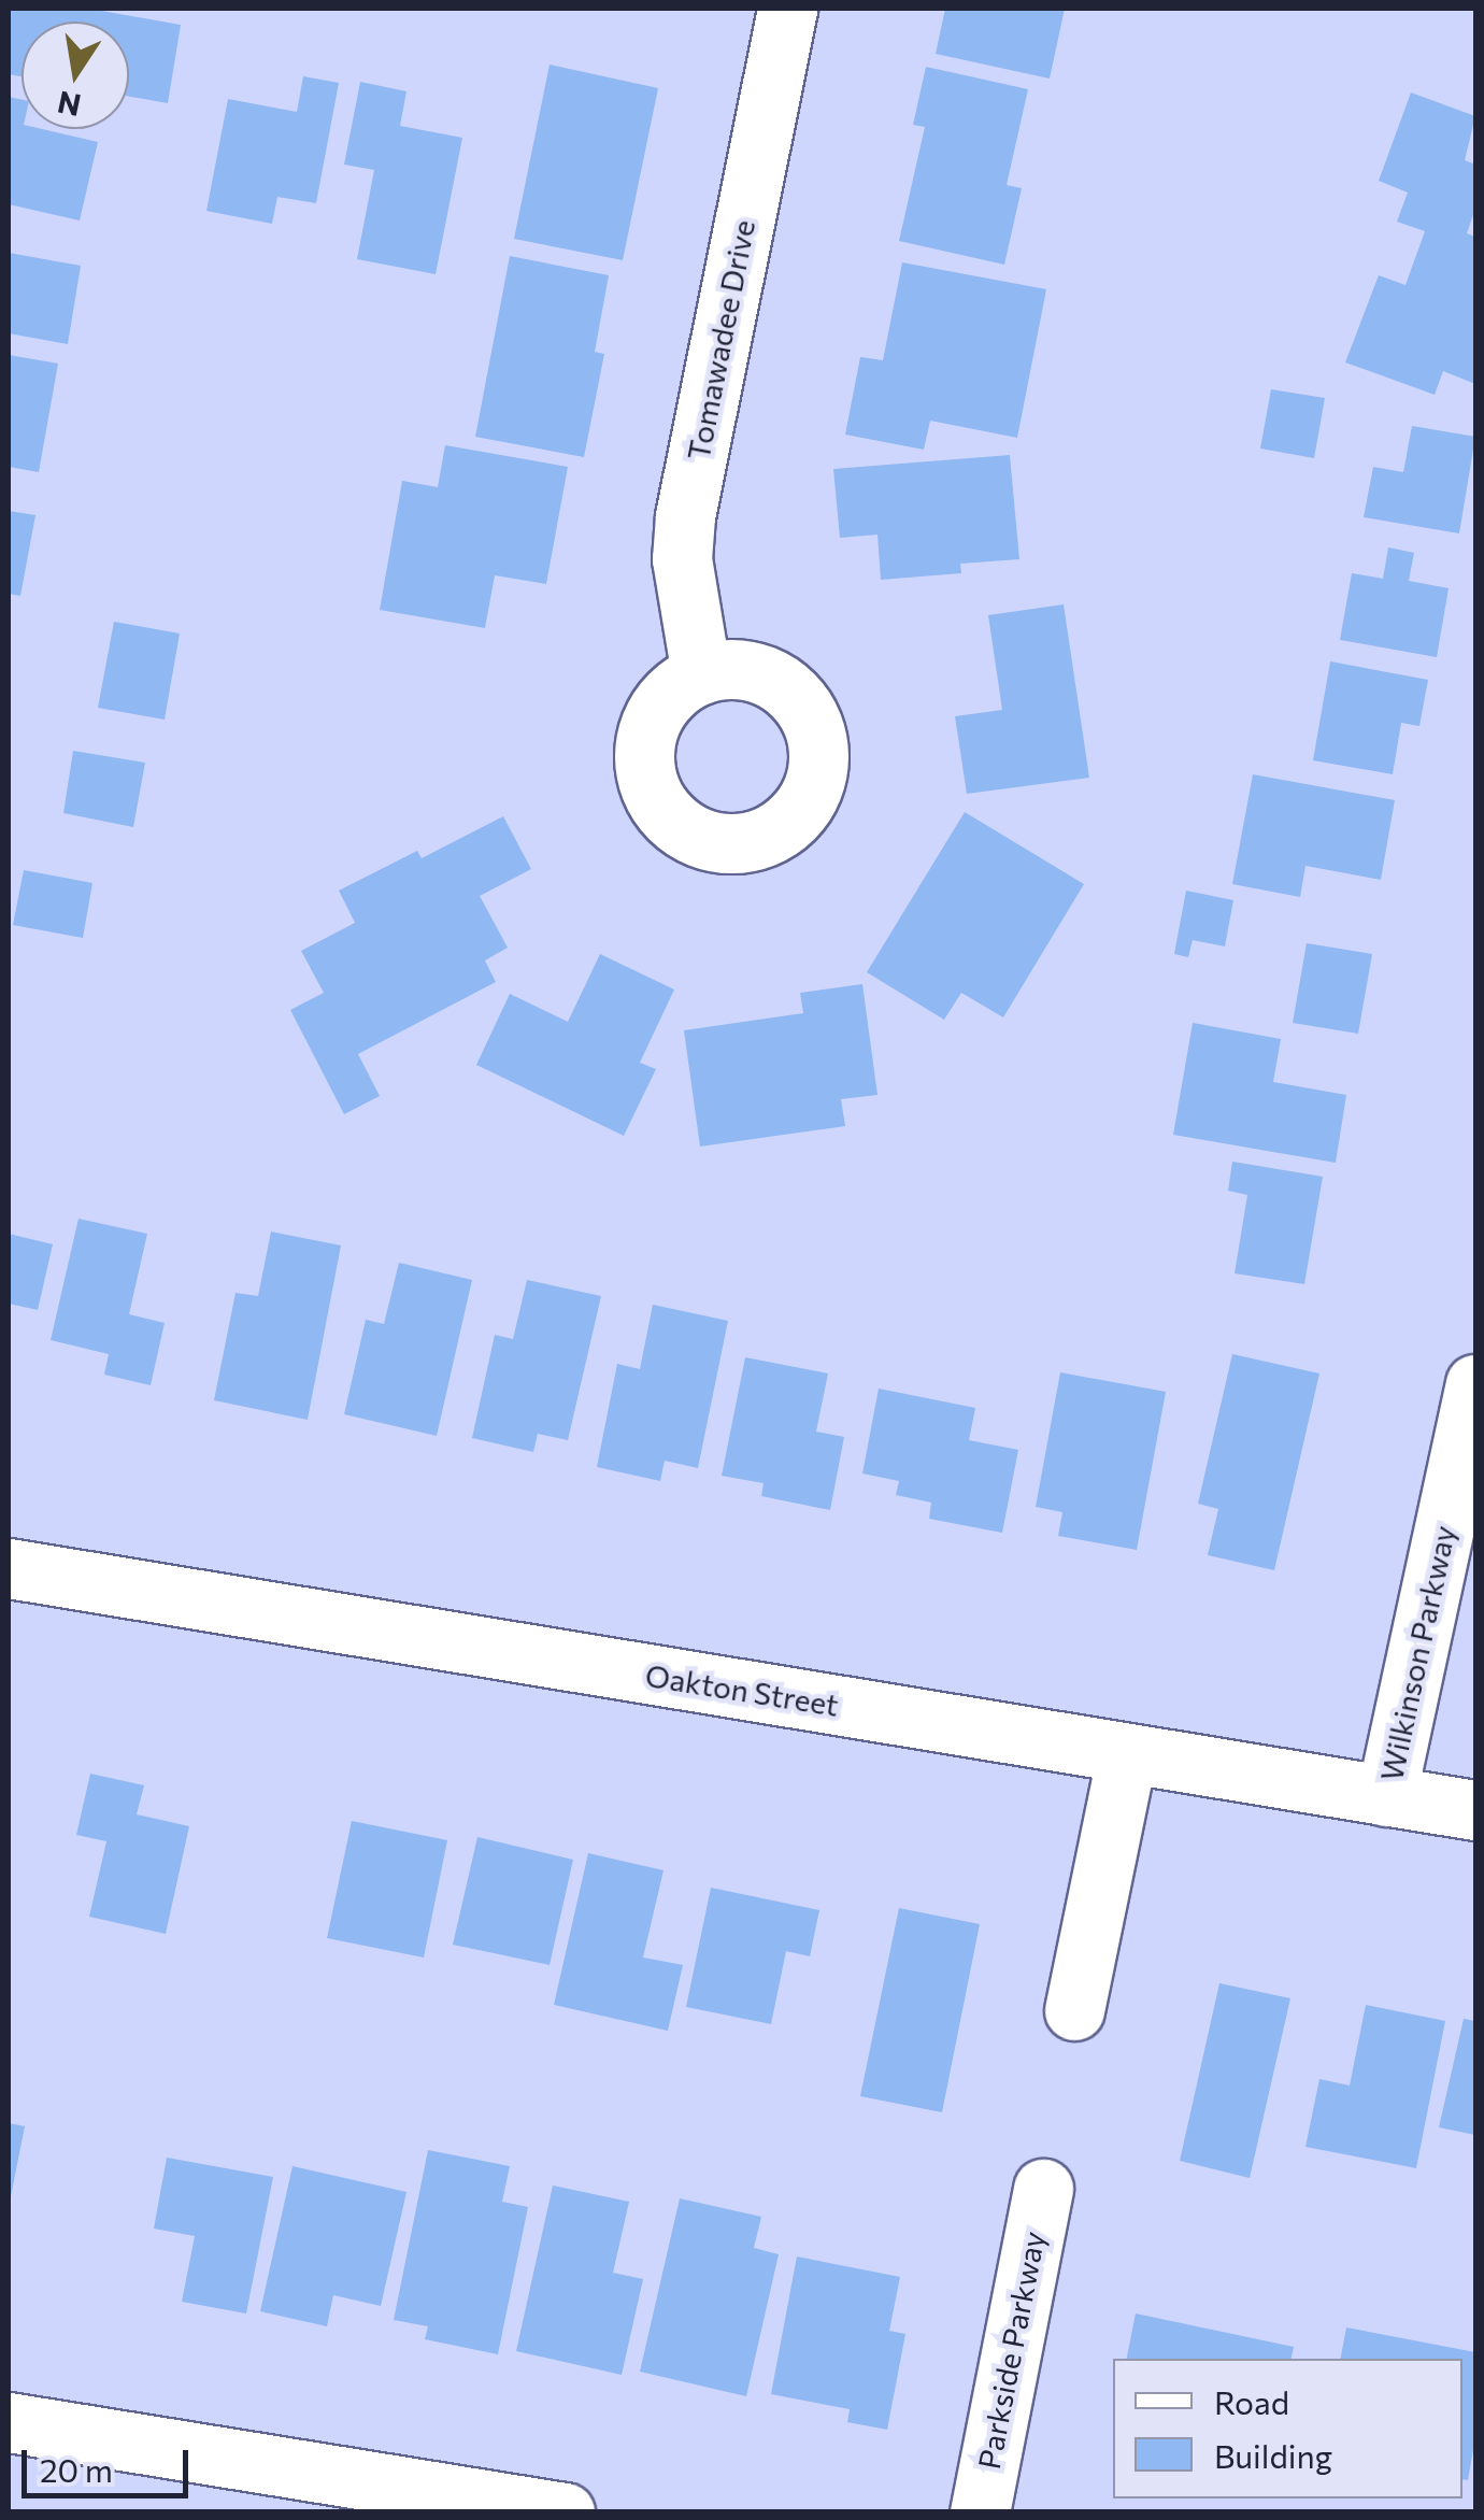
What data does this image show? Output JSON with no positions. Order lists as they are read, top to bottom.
{
  "streets": {
    "street": [
      "Tomawadee Drive",
      "Wilkinson Parkway",
      "Oakton Street",
      "Parkside Parkway"
    ]
  },
  "crossings": [
    ["Wilkinson Parkway", "Oakton Street"]
  ],
  "legend": ["Road", "Building"],
  "scale_bar": "20 m",
  "north": "bottom"
}
